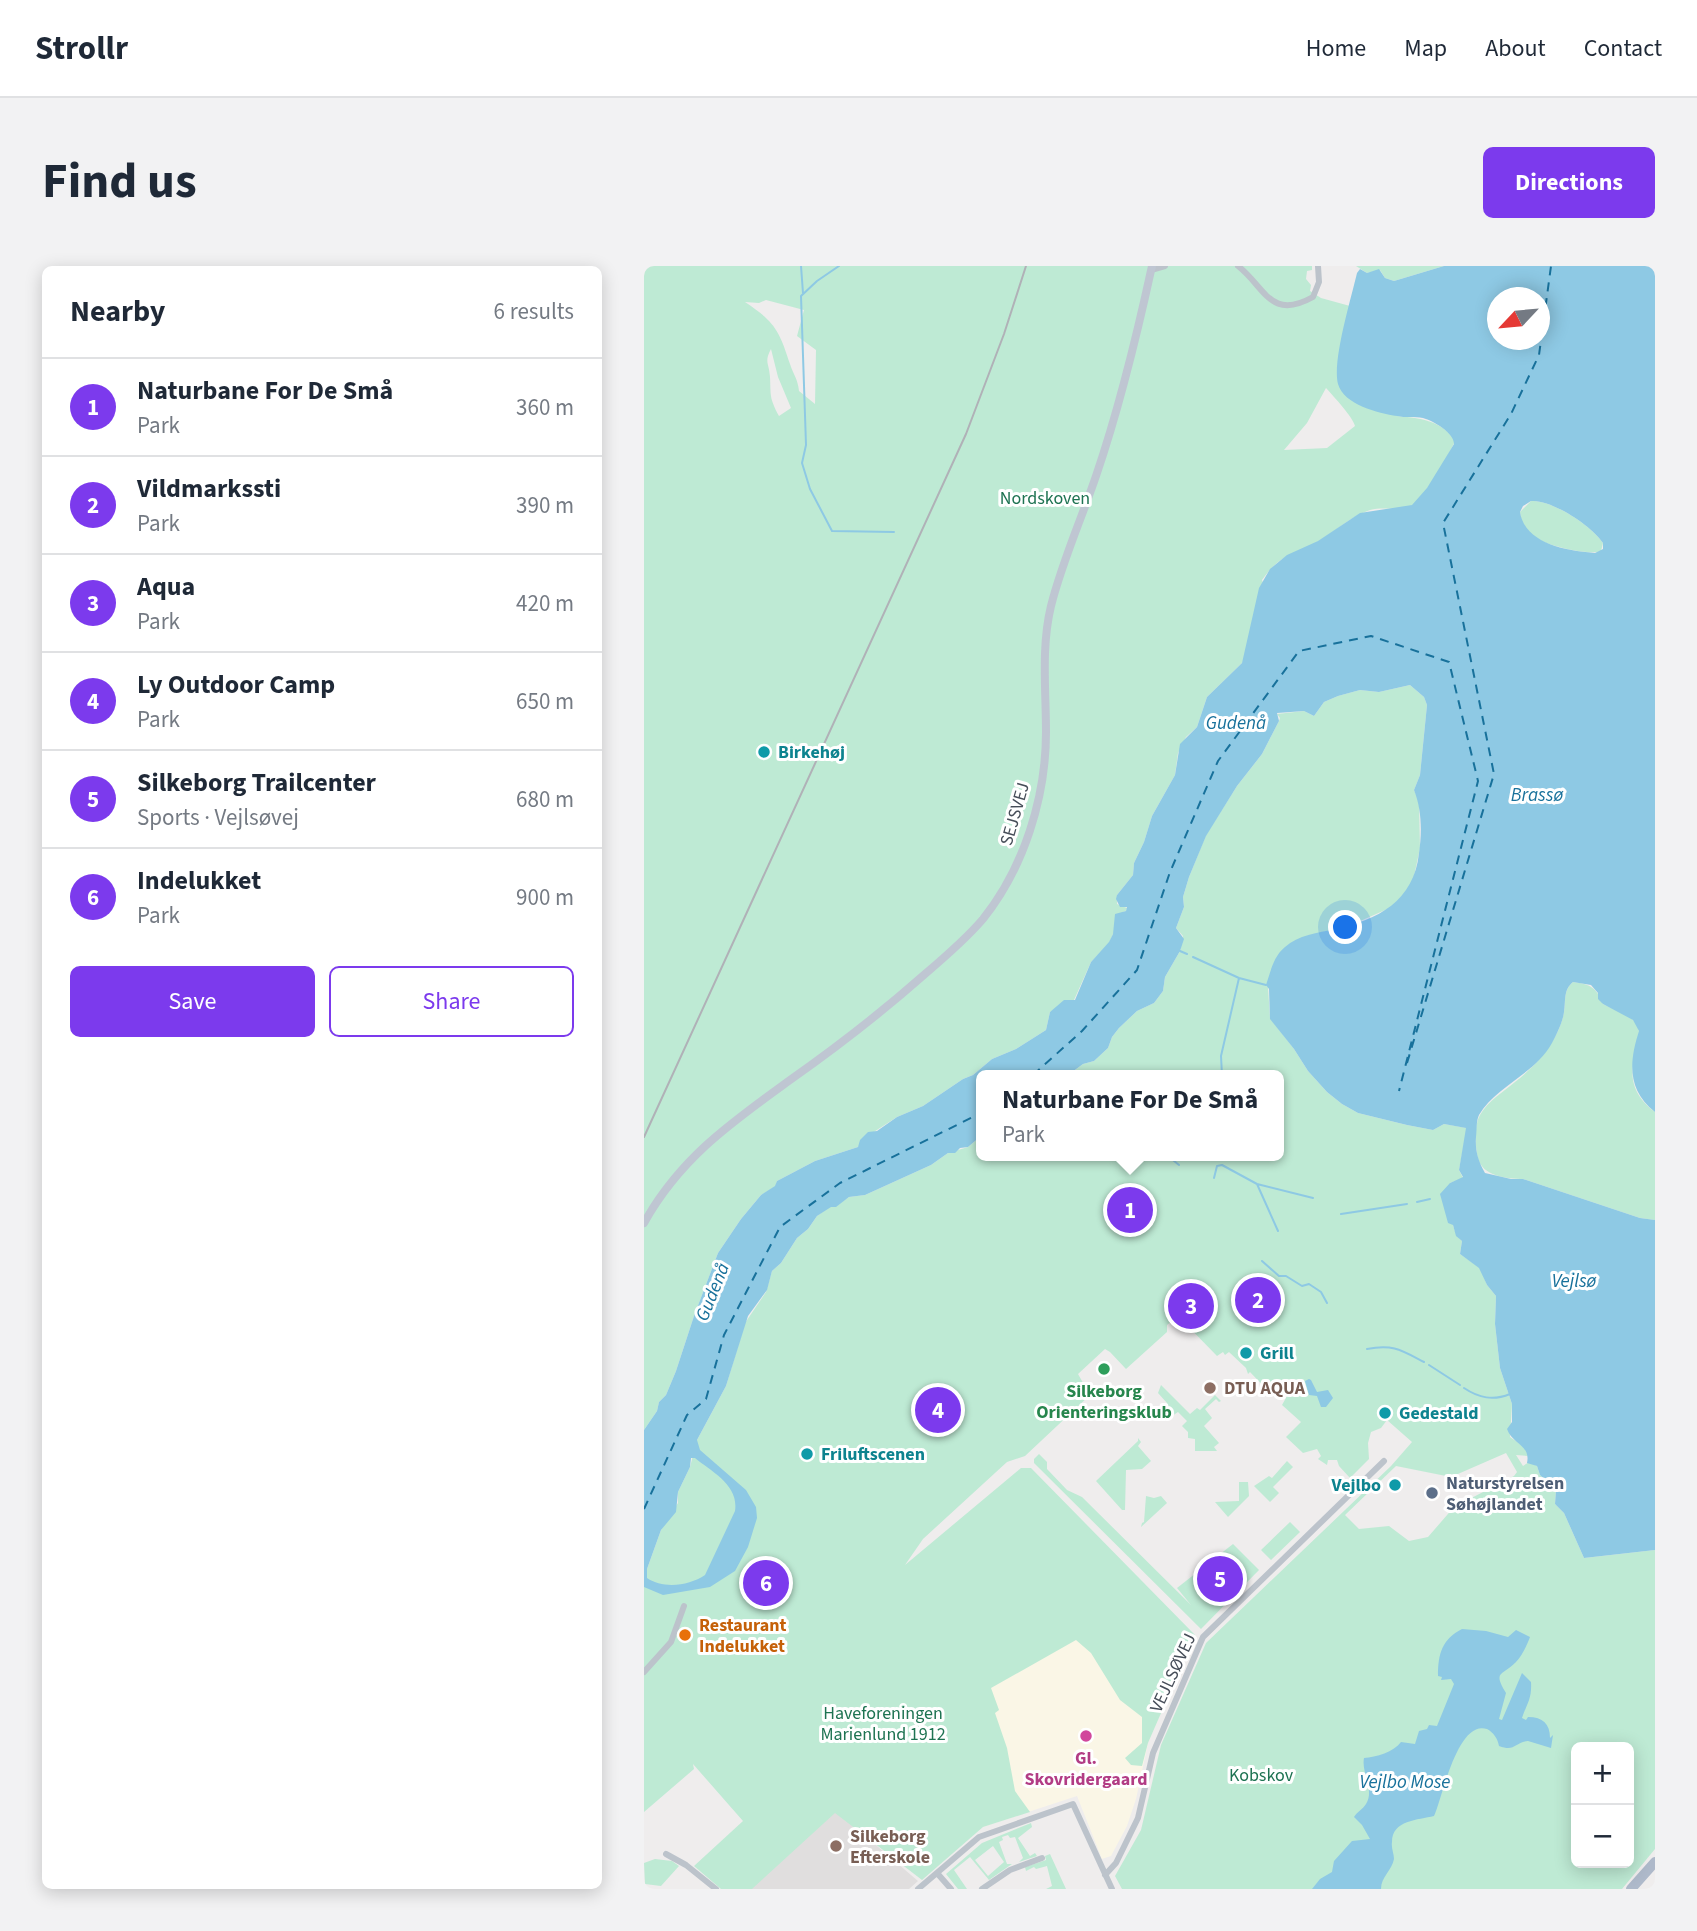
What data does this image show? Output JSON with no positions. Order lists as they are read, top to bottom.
{
  "streets": {
    "street": ["SEJSVEJ", "VEJLSØVEJ"]
  },
  "water": [
    "Gudenå",
    "Brassø",
    "Vejlsø",
    "Vejlbo Mose"
  ],
  "parks": ["Nordskoven", "Haveforeningen Marienlund 1912", "Kobskov"],
  "places": [
    "Birkehøj",
    "Grill",
    "Silkeborg Orienteringsklub",
    "DTU AQUA",
    "Gedestald",
    "Friluftscenen",
    "Vejlbo",
    "Naturstyrelsen Søhøjlandet",
    "Restaurant Indelukket",
    "Gl. Skovridergaard",
    "Silkeborg Efterskole"
  ],
  "north": "bottom left",
  "page": {
    "header": "Strollr",
    "nav": [
      "Home",
      "Map",
      "About",
      "Contact"
    ],
    "title": "Find us",
    "buttons": [
      "Directions",
      ["Save", "Share"]
    ],
    "heading": ["Nearby", "6 results"],
    "list": [
      {
        "mark": "1",
        "name": "Naturbane For De Små",
        "note": "Park",
        "value": "360 m"
      },
      {
        "mark": "2",
        "name": "Vildmarkssti",
        "note": "Park",
        "value": "390 m"
      },
      {
        "mark": "3",
        "name": "Aqua",
        "note": "Park",
        "value": "420 m"
      },
      {
        "mark": "4",
        "name": "Ly Outdoor Camp",
        "note": "Park",
        "value": "650 m"
      },
      {
        "mark": "5",
        "name": "Silkeborg Trailcenter",
        "note": "Sports · Vejlsøvej",
        "value": "680 m"
      },
      {
        "mark": "6",
        "name": "Indelukket",
        "note": "Park",
        "value": "900 m"
      }
    ],
    "popup": ["Naturbane For De Små", "Park"],
    "pins": [
      "1",
      "2",
      "3",
      "4",
      "5",
      "6"
    ],
    "map_buttons": ["+", "−"]
  }
}
